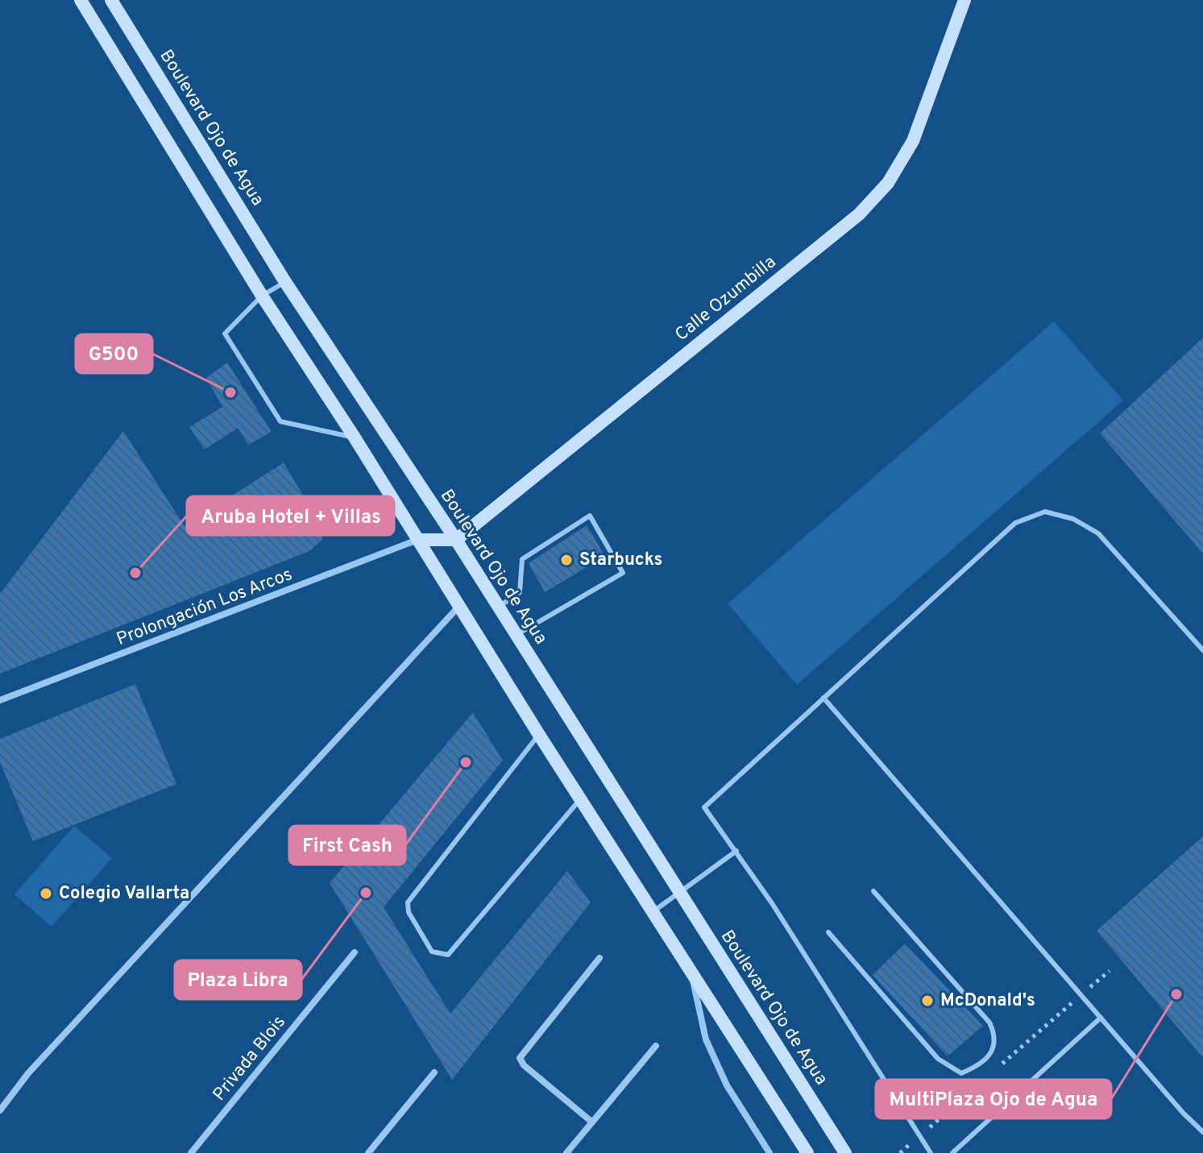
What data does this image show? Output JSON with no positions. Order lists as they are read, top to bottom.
{
  "streets": {
    "main road": ["Boulevard Ojo de Agua", "Calle Ozumbilla"],
    "street": ["Prolongación Los Arcos", "Privada Blois"]
  },
  "crossings": [
    ["Boulevard Ojo de Agua", "Calle Ozumbilla"]
  ],
  "places": [
    "G500",
    "Starbucks",
    "Aruba Hotel + Villas",
    "First Cash",
    "Plaza Libra",
    "Colegio Vallarta",
    "MultiPlaza Ojo de Agua",
    "McDonald's"
  ]
}
